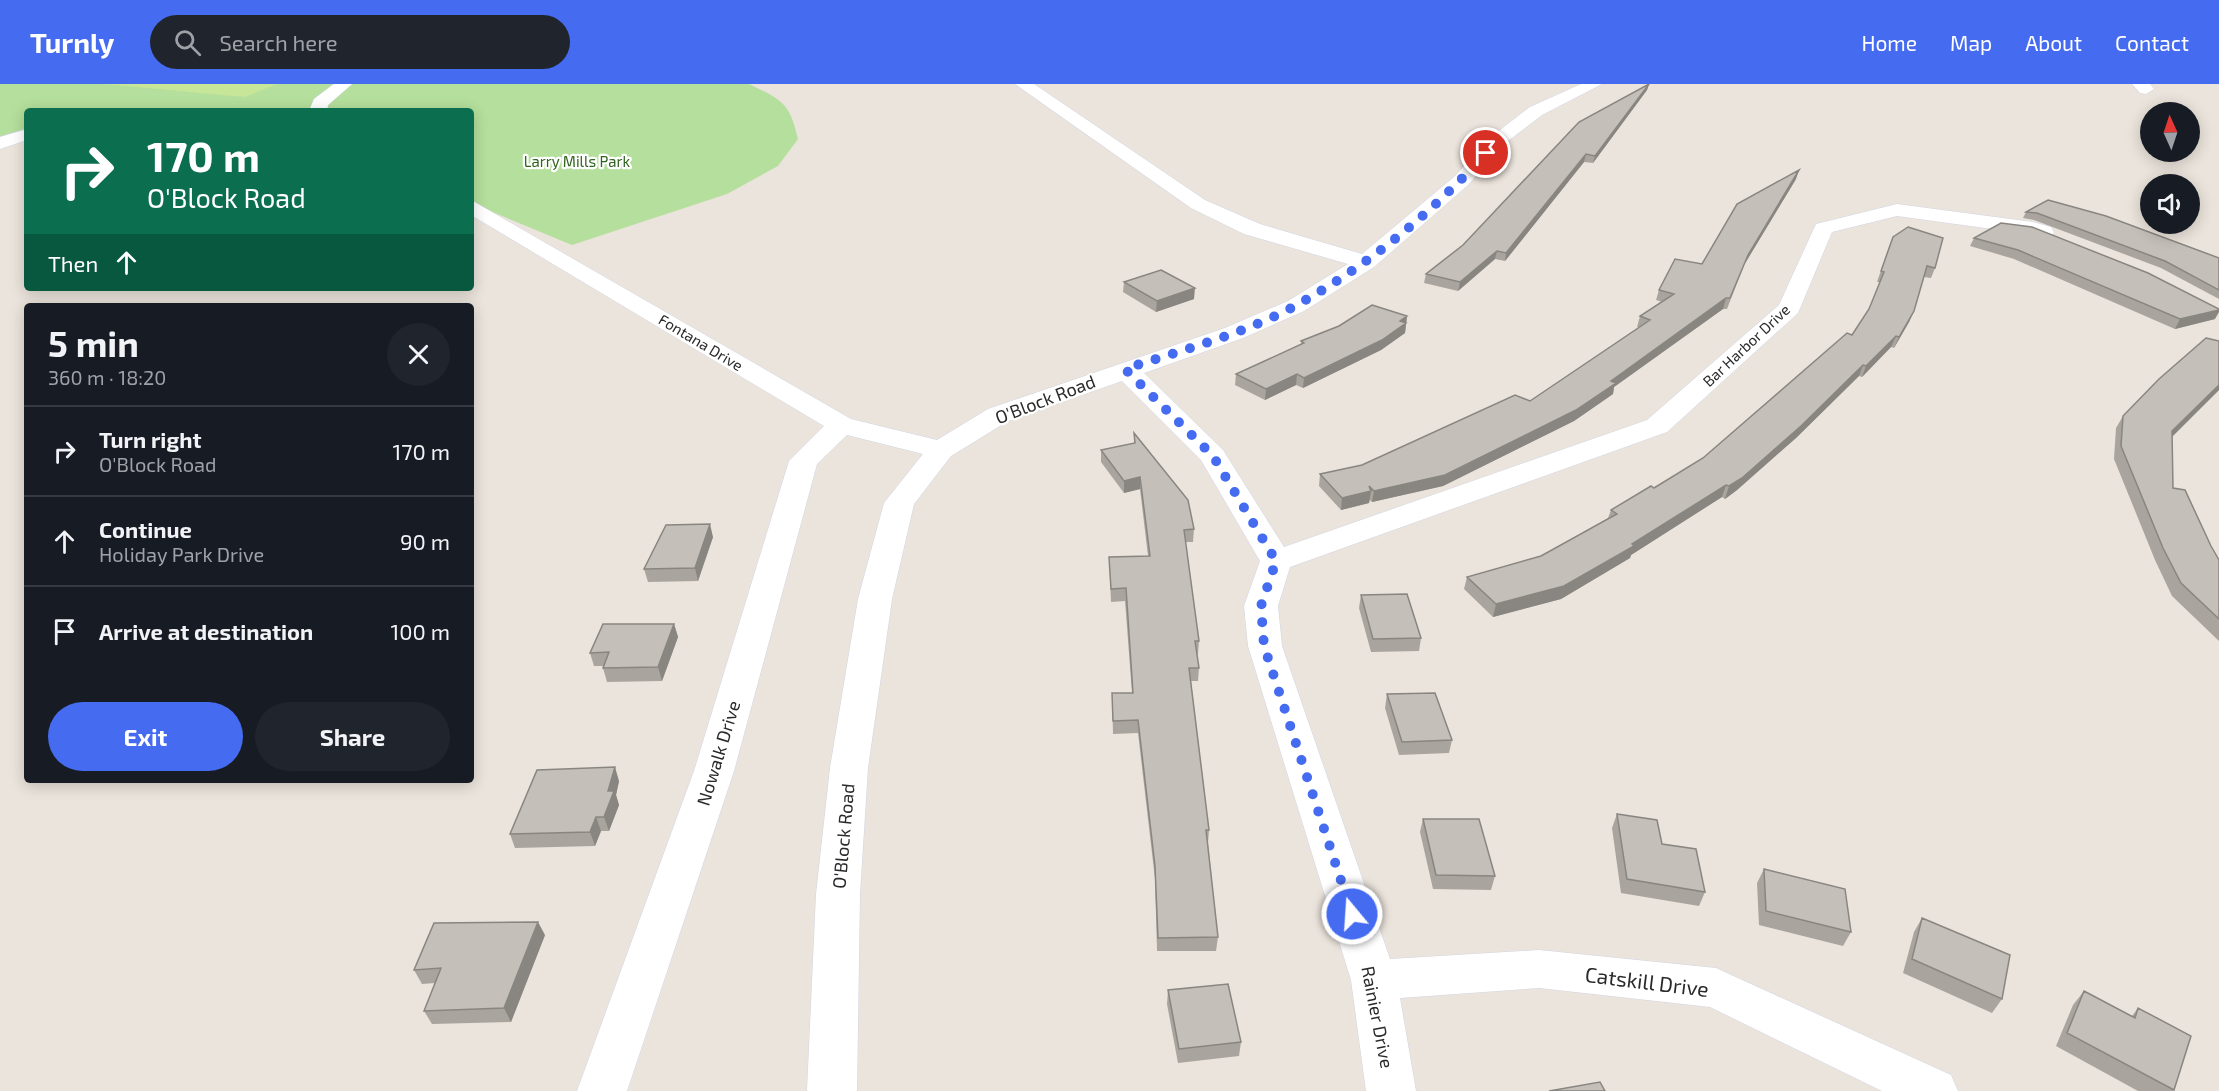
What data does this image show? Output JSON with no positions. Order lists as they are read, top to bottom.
{
  "streets": {
    "street": [
      "Fontana Drive",
      "Bar Harbor Drive",
      "O'Block Road",
      "Nowalk Drive",
      "Catskill Drive",
      "Rainier Drive"
    ]
  },
  "crossings": [
    ["Fontana Drive", "O'Block Road"],
    ["Fontana Drive", "Nowalk Drive"],
    ["Bar Harbor Drive", "Rainier Drive"],
    ["Catskill Drive", "Rainier Drive"]
  ],
  "parks": ["Larry Mills Park"],
  "north": "top",
  "page": {
    "header": "Turnly",
    "search": "Search here",
    "nav": [
      "Home",
      "Map",
      "About",
      "Contact"
    ],
    "turn": ["170 m", "O'Block Road"],
    "then": "Then",
    "heading": ["5 min", "360 m · 18:20"],
    "list": [
      {
        "name": "Turn right",
        "note": "O'Block Road",
        "value": "170 m"
      },
      {
        "name": "Continue",
        "note": "Holiday Park Drive",
        "value": "90 m"
      },
      {
        "name": "Arrive at destination",
        "value": "100 m"
      }
    ],
    "buttons": ["Exit", "Share"]
  }
}
